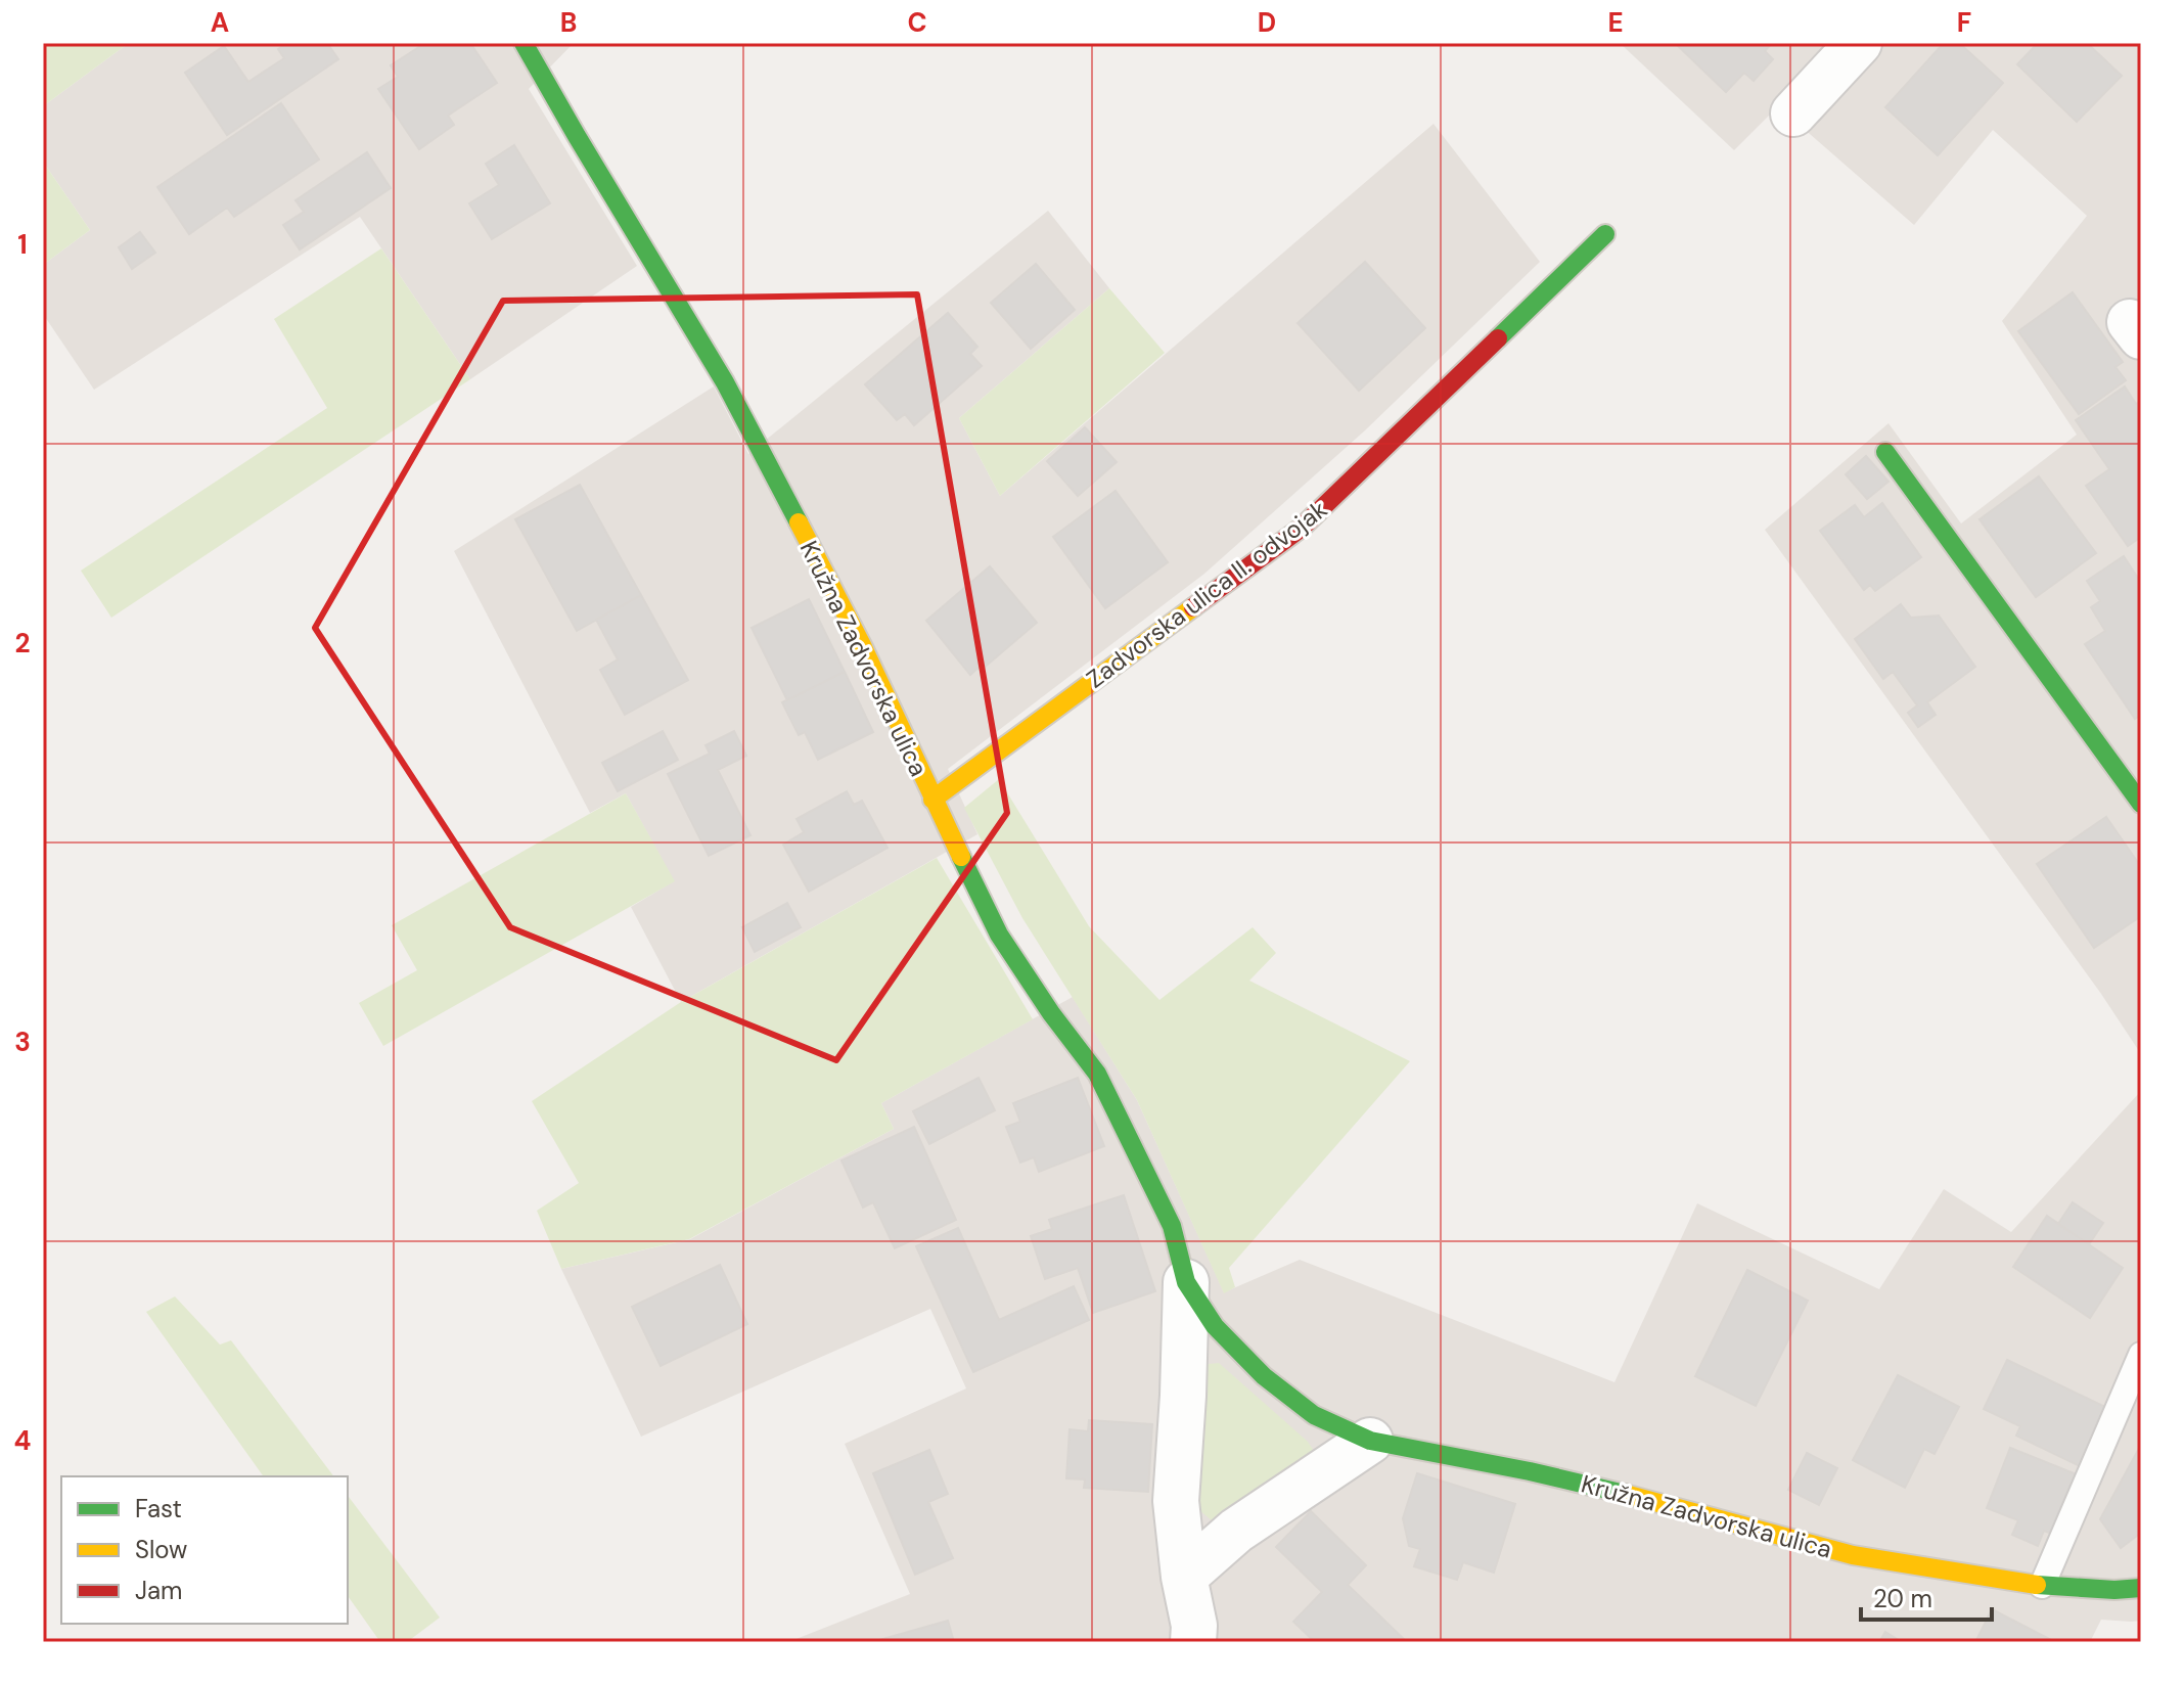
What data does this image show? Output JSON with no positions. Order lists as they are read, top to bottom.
{
  "streets": {
    "street": ["Zadvorska ulica II. odvojak", "Kružna Zadvorska ulica"]
  },
  "crossings": [
    ["Zadvorska ulica II. odvojak", "Kružna Zadvorska ulica"]
  ],
  "legend": ["Fast", "Slow", "Jam"],
  "scale_bar": "20 m",
  "grid": {
    "columns": [
      "A",
      "B",
      "C",
      "D",
      "E",
      "F"
    ],
    "rows": [
      "1",
      "2",
      "3",
      "4"
    ]
  }
}
